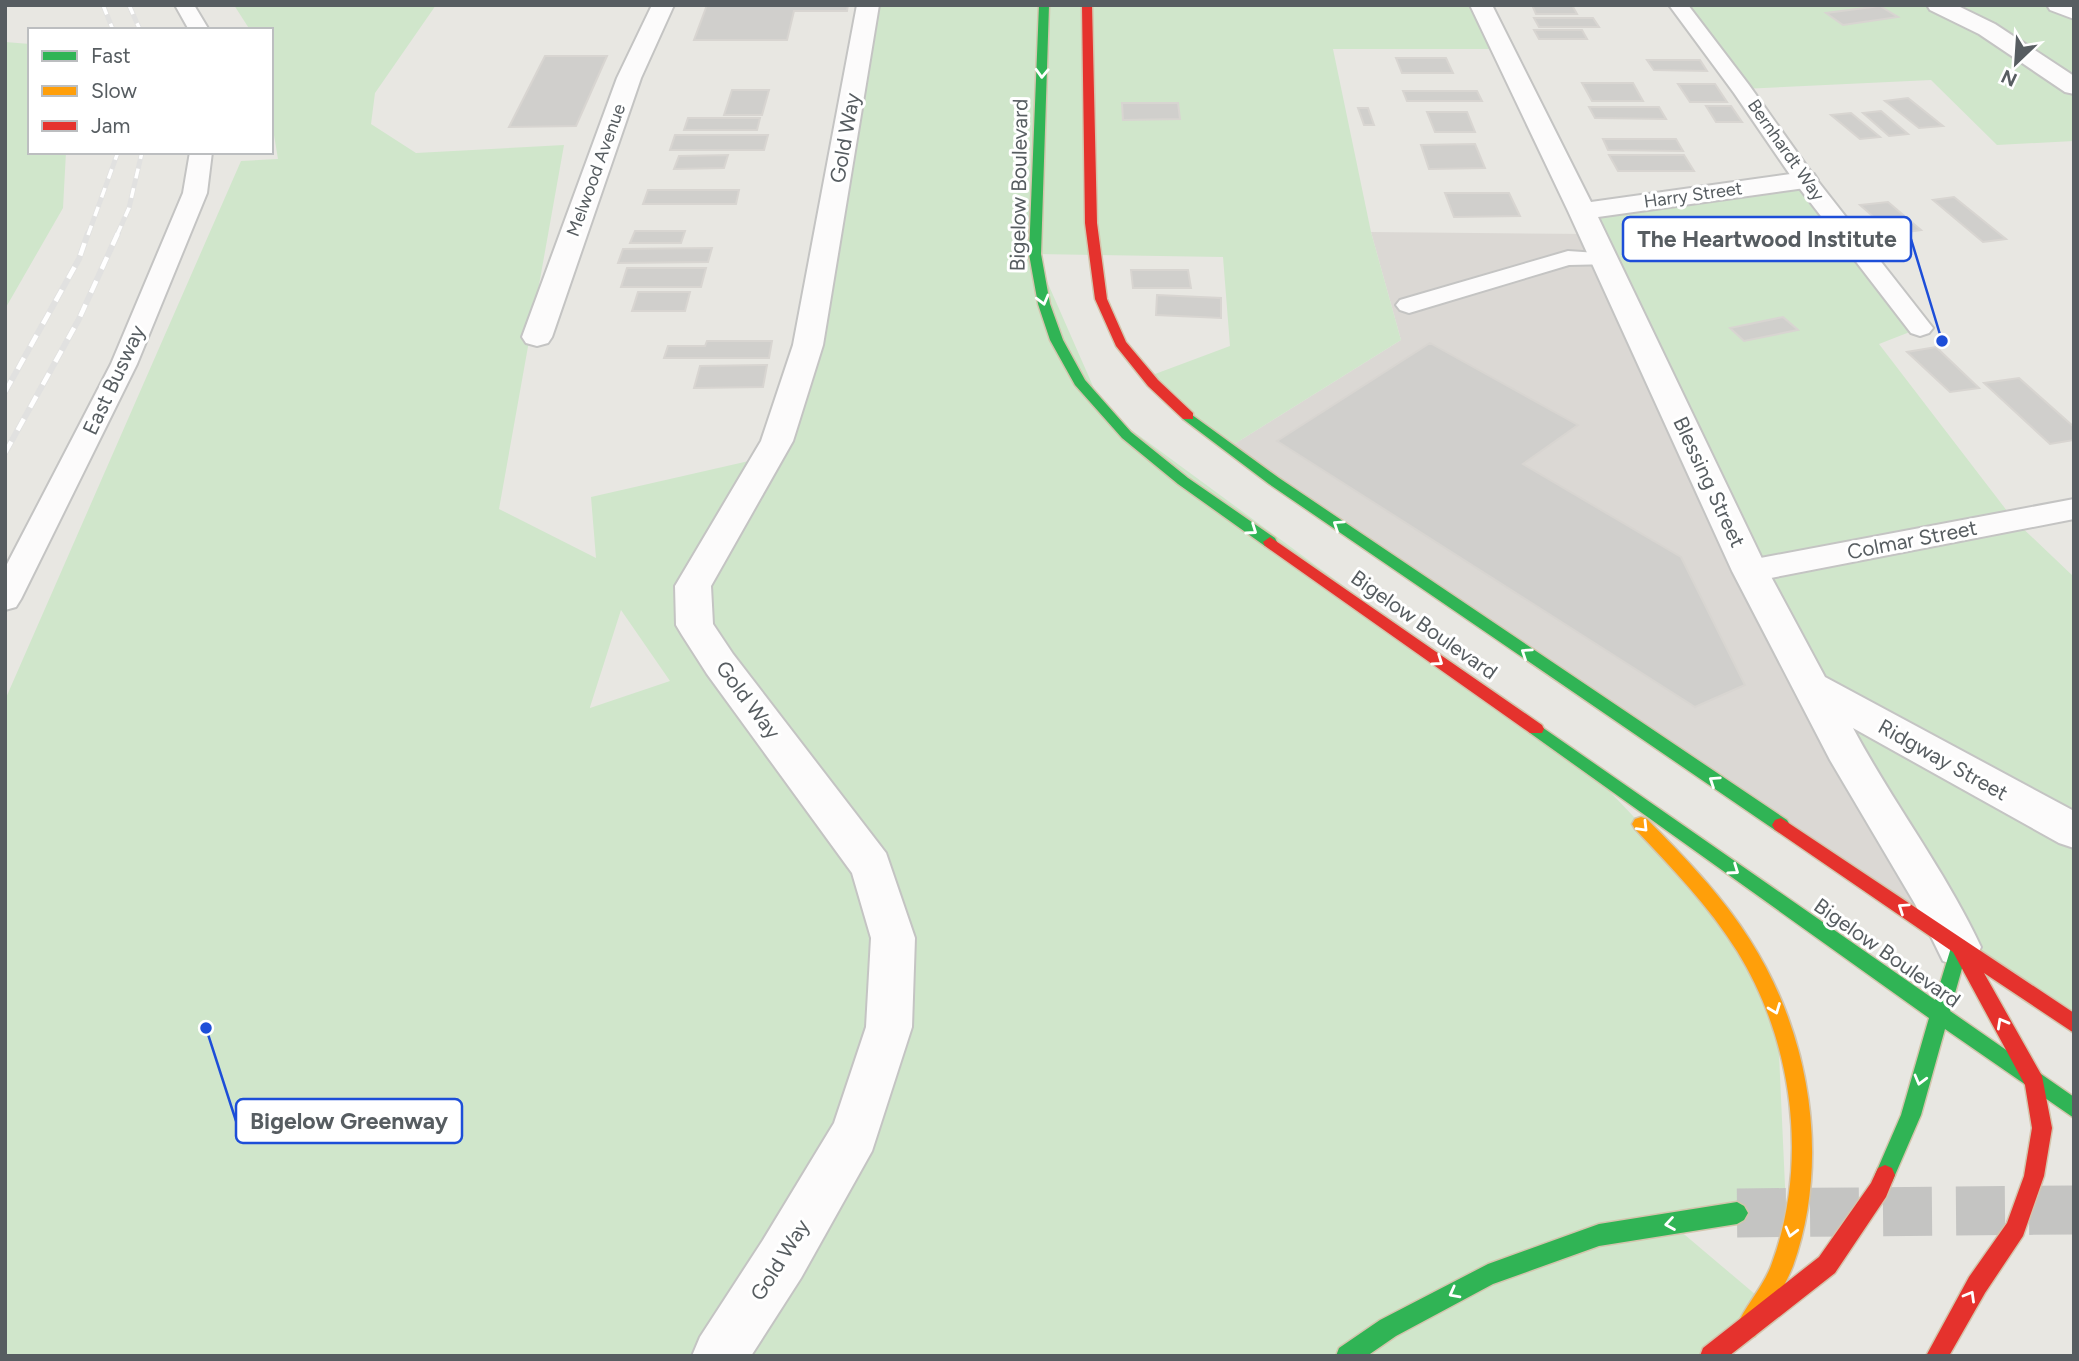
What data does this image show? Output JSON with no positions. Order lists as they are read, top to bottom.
{
  "streets": {
    "main road": ["Bigelow Boulevard"],
    "street": [
      "Gold Way",
      "Melwood Avenue",
      "Harry Street",
      "Blessing Street",
      "Ridgway Street"
    ],
    "lane": ["Bernhardt Way", "East Busway", "Colmar Street"]
  },
  "crossings": [
    ["Bernhardt Way", "Harry Street"],
    ["Bigelow Boulevard", "Blessing Street"],
    ["Harry Street", "Blessing Street"],
    ["Blessing Street", "Colmar Street"],
    ["Blessing Street", "Ridgway Street"]
  ],
  "places": ["The Heartwood Institute", "Bigelow Greenway"],
  "legend": ["Fast", "Slow", "Jam"],
  "north": "bottom left"
}
